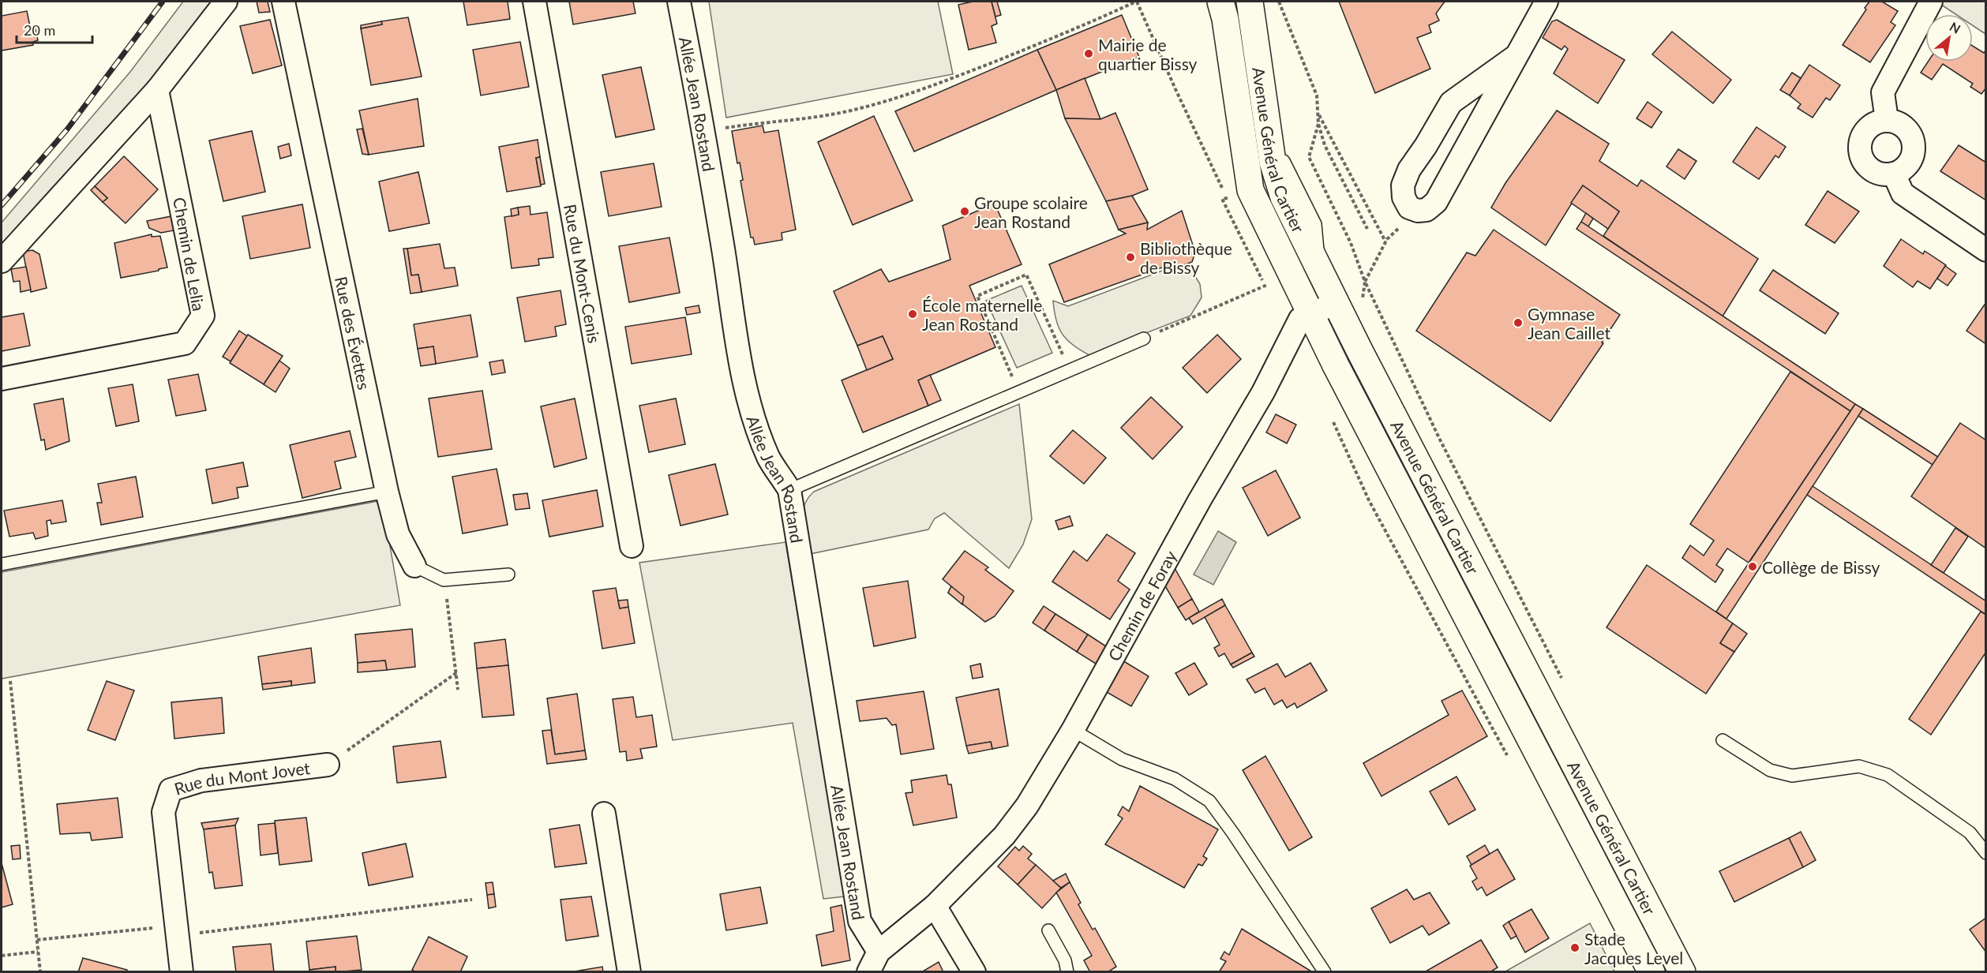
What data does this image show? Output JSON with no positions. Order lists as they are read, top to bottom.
{
  "streets": {
    "main road": ["Avenue Général Cartier"],
    "street": [
      "Allée Jean Rostand",
      "Chemin de Lelia",
      "Rue du Mont-Cenis",
      "Rue des Évettes",
      "Chemin de Foray",
      "Rue du Mont Jovet"
    ]
  },
  "crossings": [
    ["Allée Jean Rostand", "Chemin de Foray"],
    ["Avenue Général Cartier", "Chemin de Foray"]
  ],
  "places": [
    "Mairie de quartier Bissy",
    "Groupe scolaire Jean Rostand",
    "Bibliothèque de Bissy",
    "École maternelle Jean Rostand",
    "Gymnase Jean Caillet",
    "Collège de Bissy",
    "Stade Jacques Level"
  ],
  "scale_bar": "20 m",
  "north": "top right"
}
